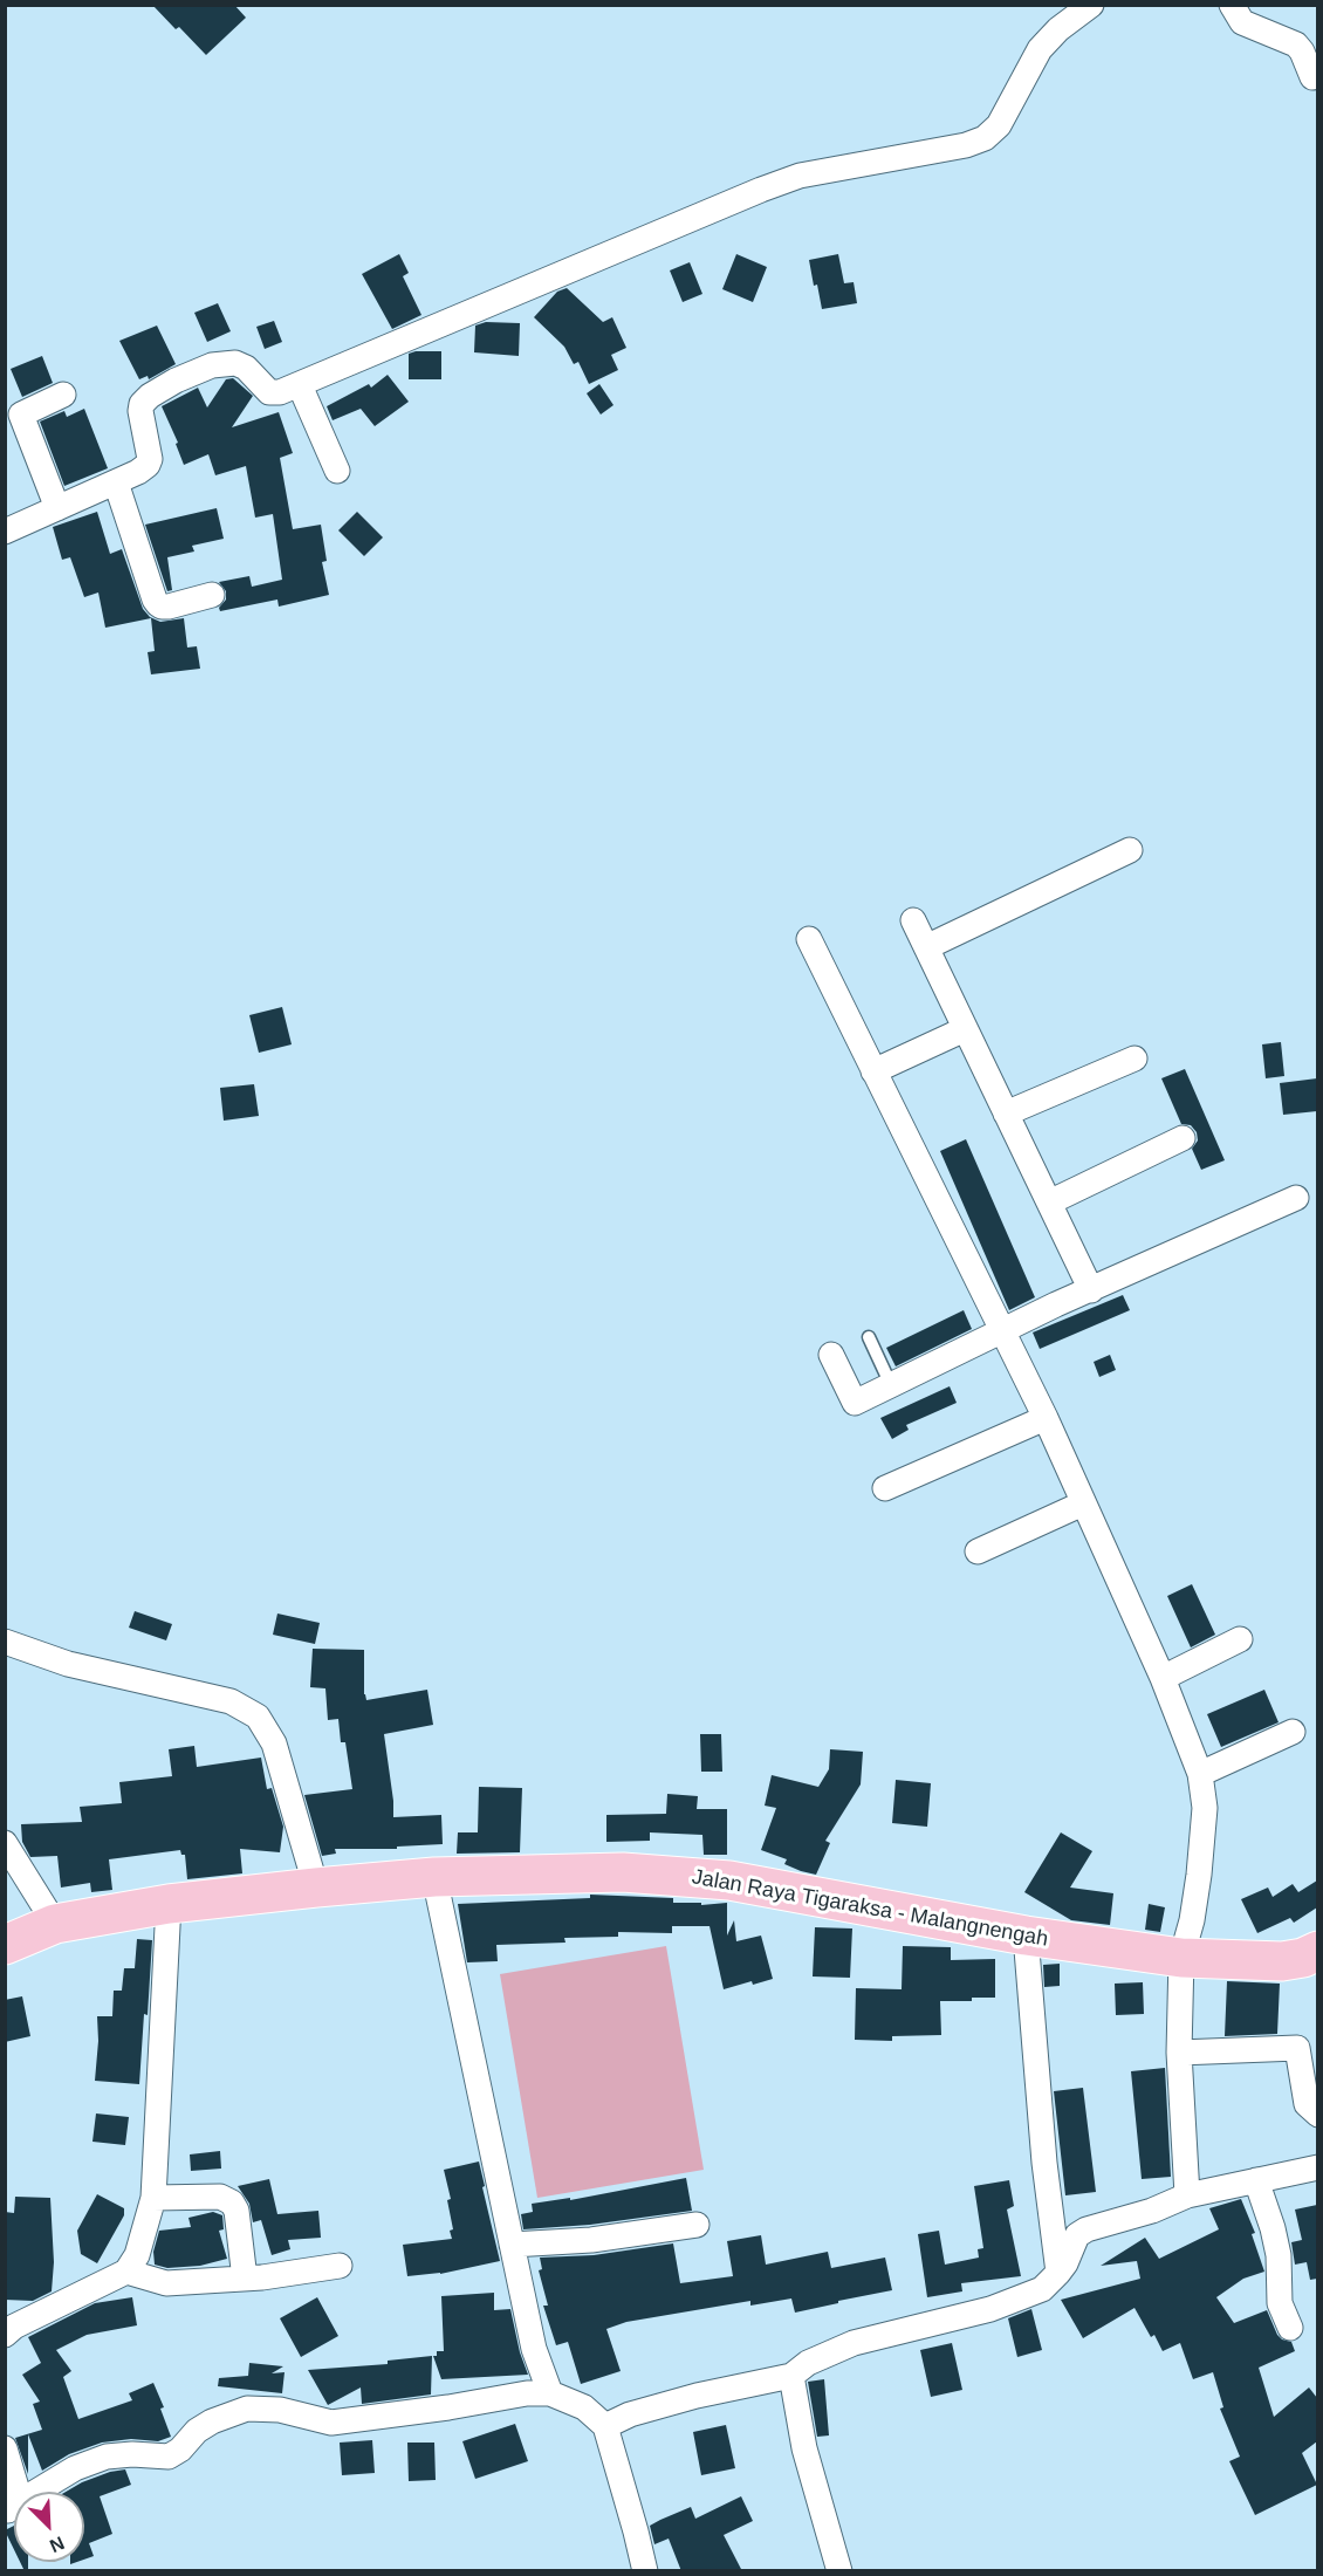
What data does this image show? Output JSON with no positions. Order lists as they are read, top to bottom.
{
  "streets": {
    "main road": ["Jalan Raya Tigaraksa - Malangnengah"]
  },
  "north": "bottom right"
}
